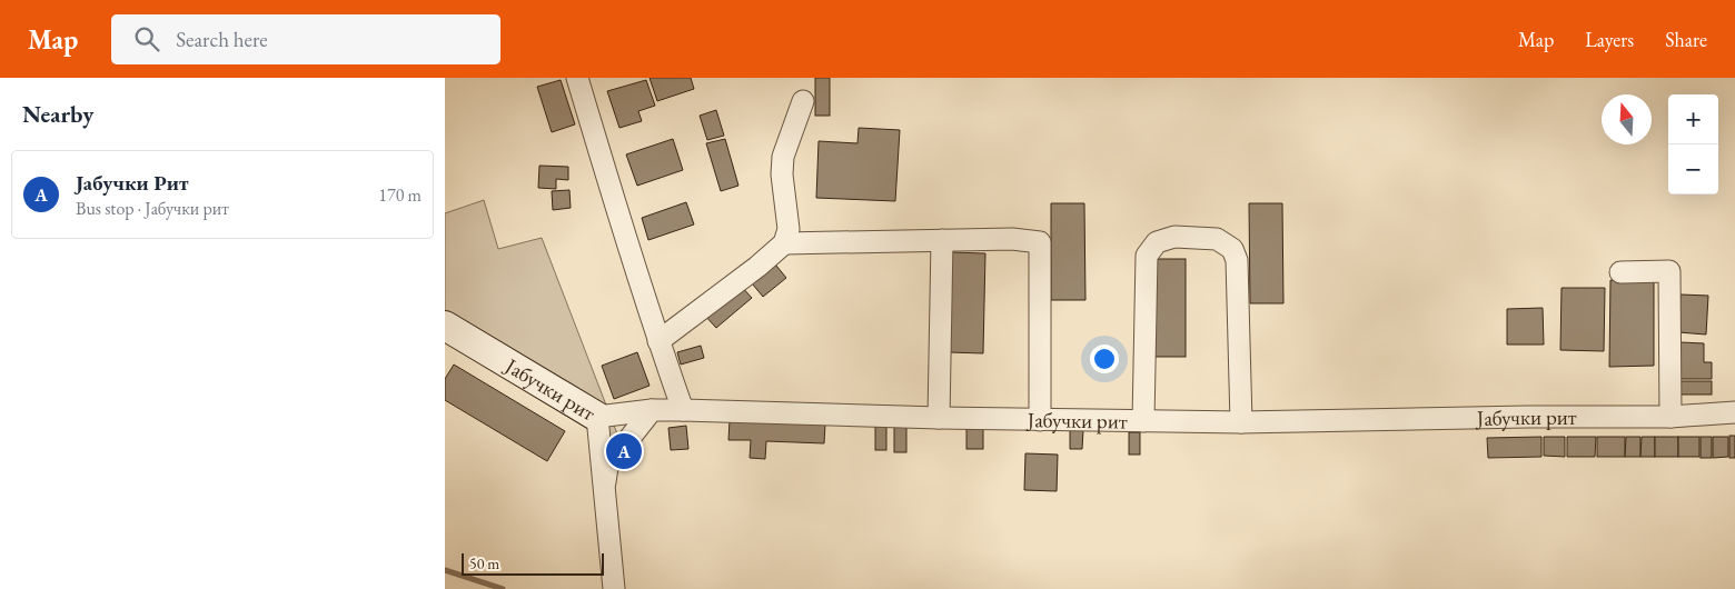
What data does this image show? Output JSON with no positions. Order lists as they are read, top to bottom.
{
  "streets": {
    "street": ["Јабучки рит"]
  },
  "scale_bar": "50 m",
  "north": "top",
  "page": {
    "header": "Map",
    "search": "Search here",
    "nav": ["Map", "Layers", "Share"],
    "heading": "Nearby",
    "map_buttons": ["+", "−"],
    "list": [
      {
        "mark": "A",
        "name": "Јабучки Рит",
        "note": "Bus stop · Јабучки рит",
        "value": "170 m"
      }
    ],
    "pins": "A",
    "scale": "50 m"
  }
}
